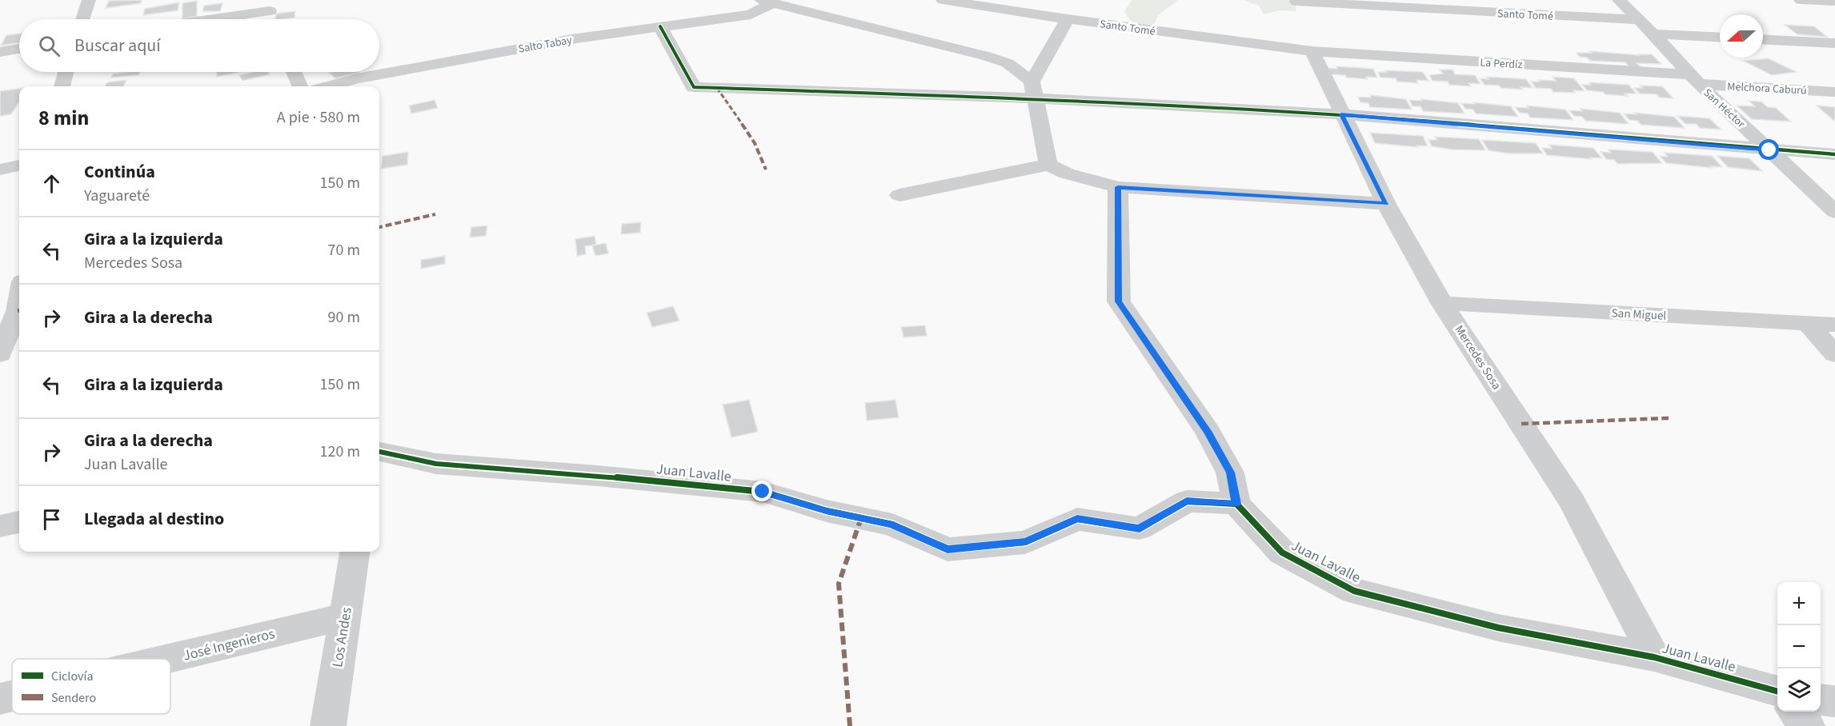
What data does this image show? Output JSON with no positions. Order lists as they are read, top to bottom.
{
  "streets": {
    "street": [
      "Santo Tomé",
      "Salto Tabay",
      "La Perdíz",
      "Melchora Caburú",
      "San Héctor",
      "San Miguel",
      "Mercedes Sosa",
      "Juan Lavalle",
      "Los Andes",
      "José Ingenieros"
    ]
  },
  "crossings": [
    ["Santo Tomé", "La Perdíz"],
    ["Santo Tomé", "San Héctor"],
    ["Santo Tomé", "Mercedes Sosa"],
    ["La Perdíz", "Melchora Caburú"],
    ["La Perdíz", "San Héctor"],
    ["La Perdíz", "Mercedes Sosa"],
    ["Melchora Caburú", "San Héctor"],
    ["San Miguel", "Mercedes Sosa"],
    ["Mercedes Sosa", "Juan Lavalle"],
    ["Los Andes", "José Ingenieros"]
  ],
  "legend": ["Ciclovía", "Sendero"],
  "north": "left",
  "page": {
    "search": "Buscar aquí",
    "heading": ["8 min", "A pie · 580 m"],
    "list": [
      ["Continúa", "Yaguareté", "150 m"],
      ["Gira a la izquierda", "Mercedes Sosa", "70 m"],
      ["Gira a la derecha", "90 m"],
      ["Gira a la izquierda", "150 m"],
      ["Gira a la derecha", "Juan Lavalle", "120 m"],
      "Llegada al destino"
    ],
    "map_buttons": ["+", "−"]
  }
}
